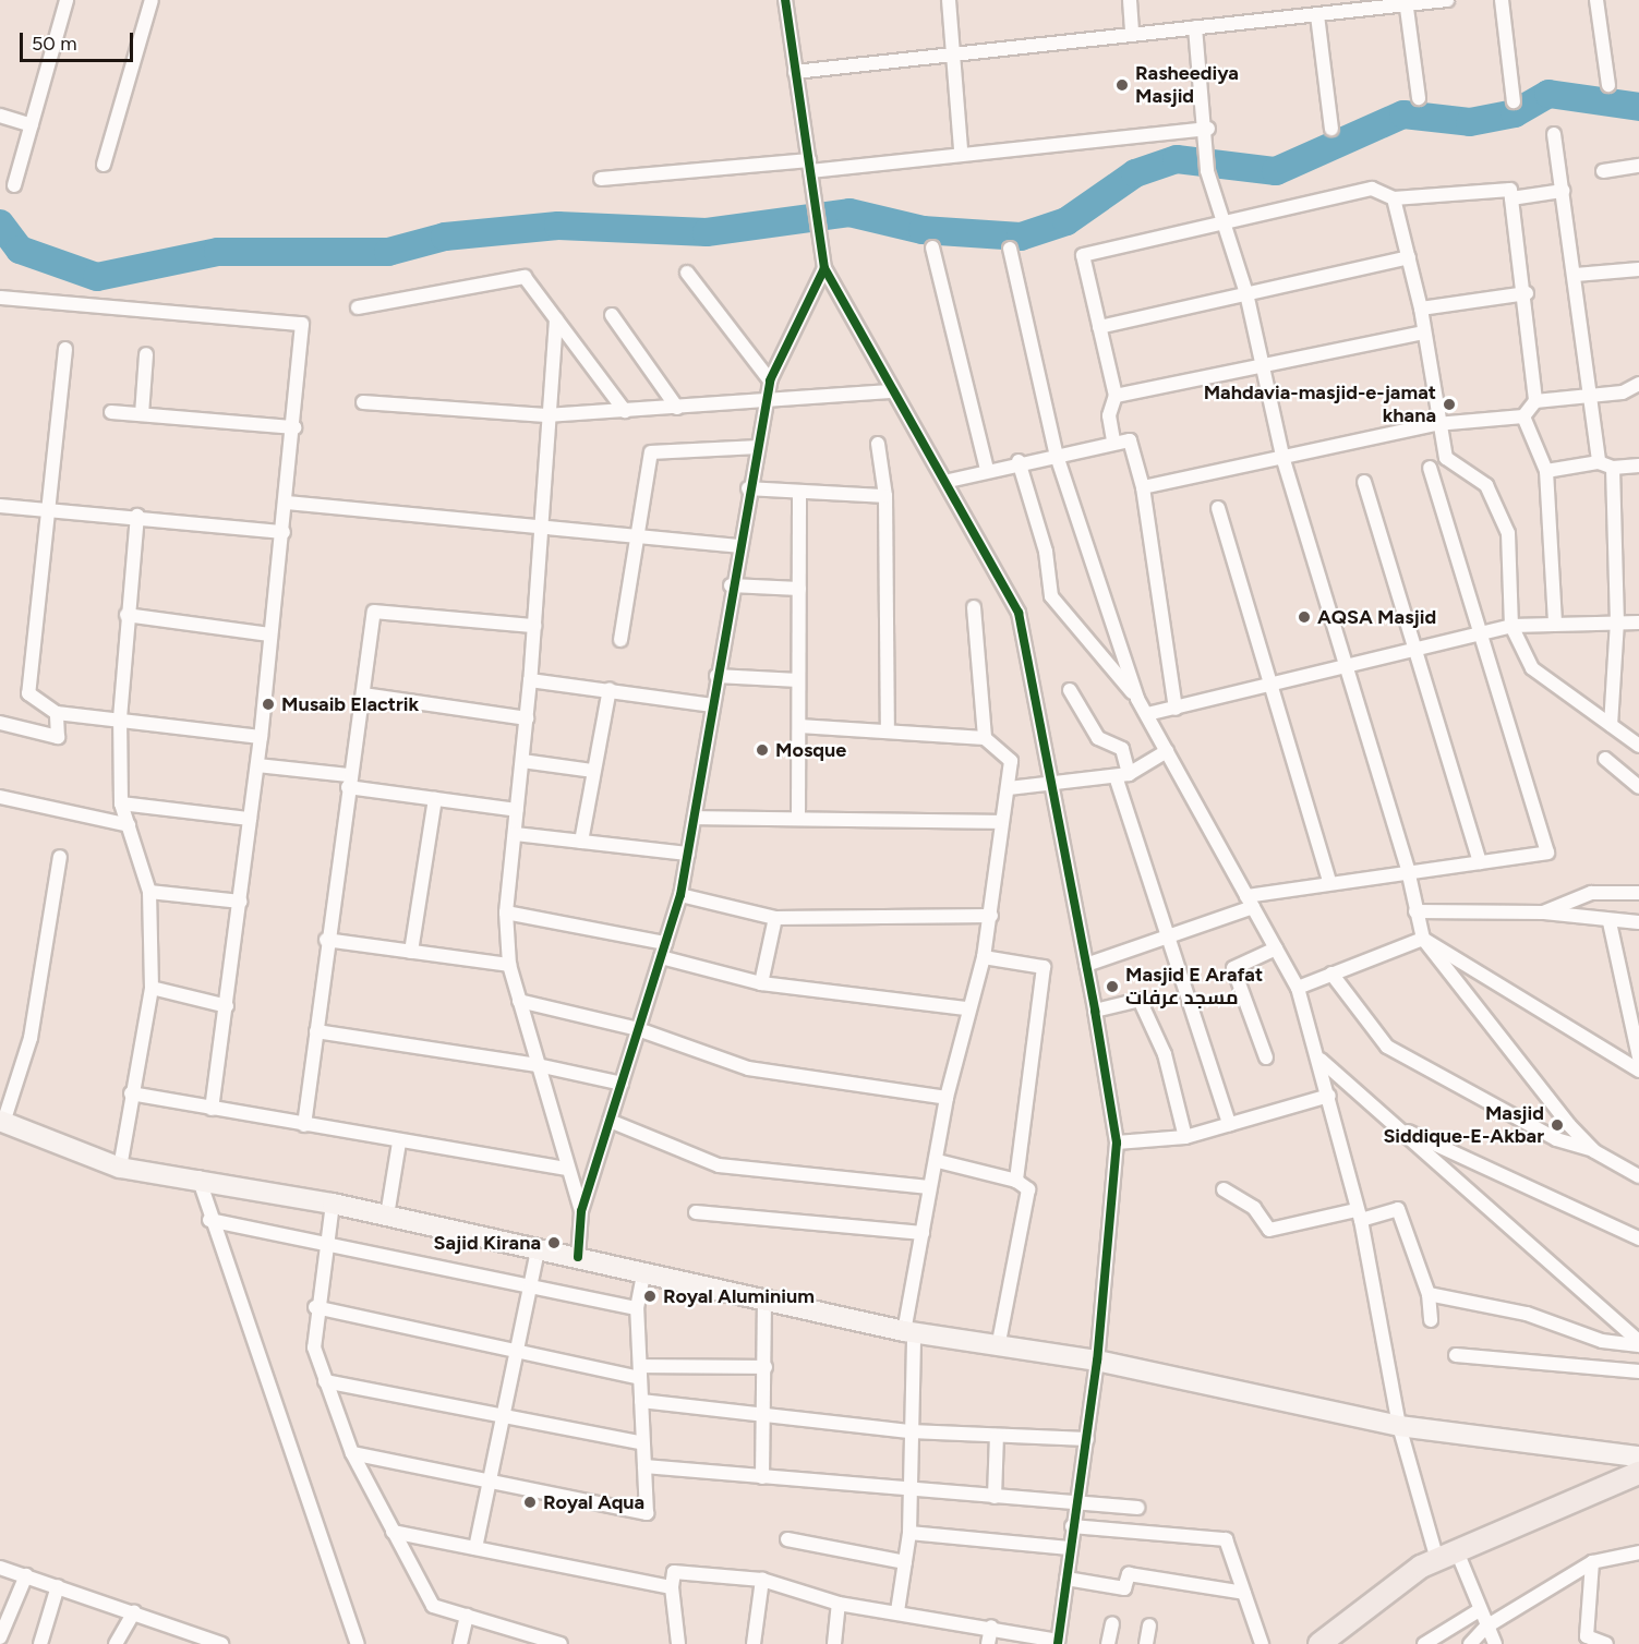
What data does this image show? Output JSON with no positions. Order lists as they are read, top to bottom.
{
  "places": [
    "Rasheediya Masjid",
    "Mahdavia-masjid-e-jamat khana",
    "AQSA Masjid",
    "Musaib Elactrik",
    "Mosque",
    "Masjid E Arafat مسجد عرفات",
    "Masjid Siddique-E-Akbar",
    "Sajid Kirana",
    "Royal Aluminium",
    "Royal Aqua"
  ],
  "scale_bar": "50 m"
}
